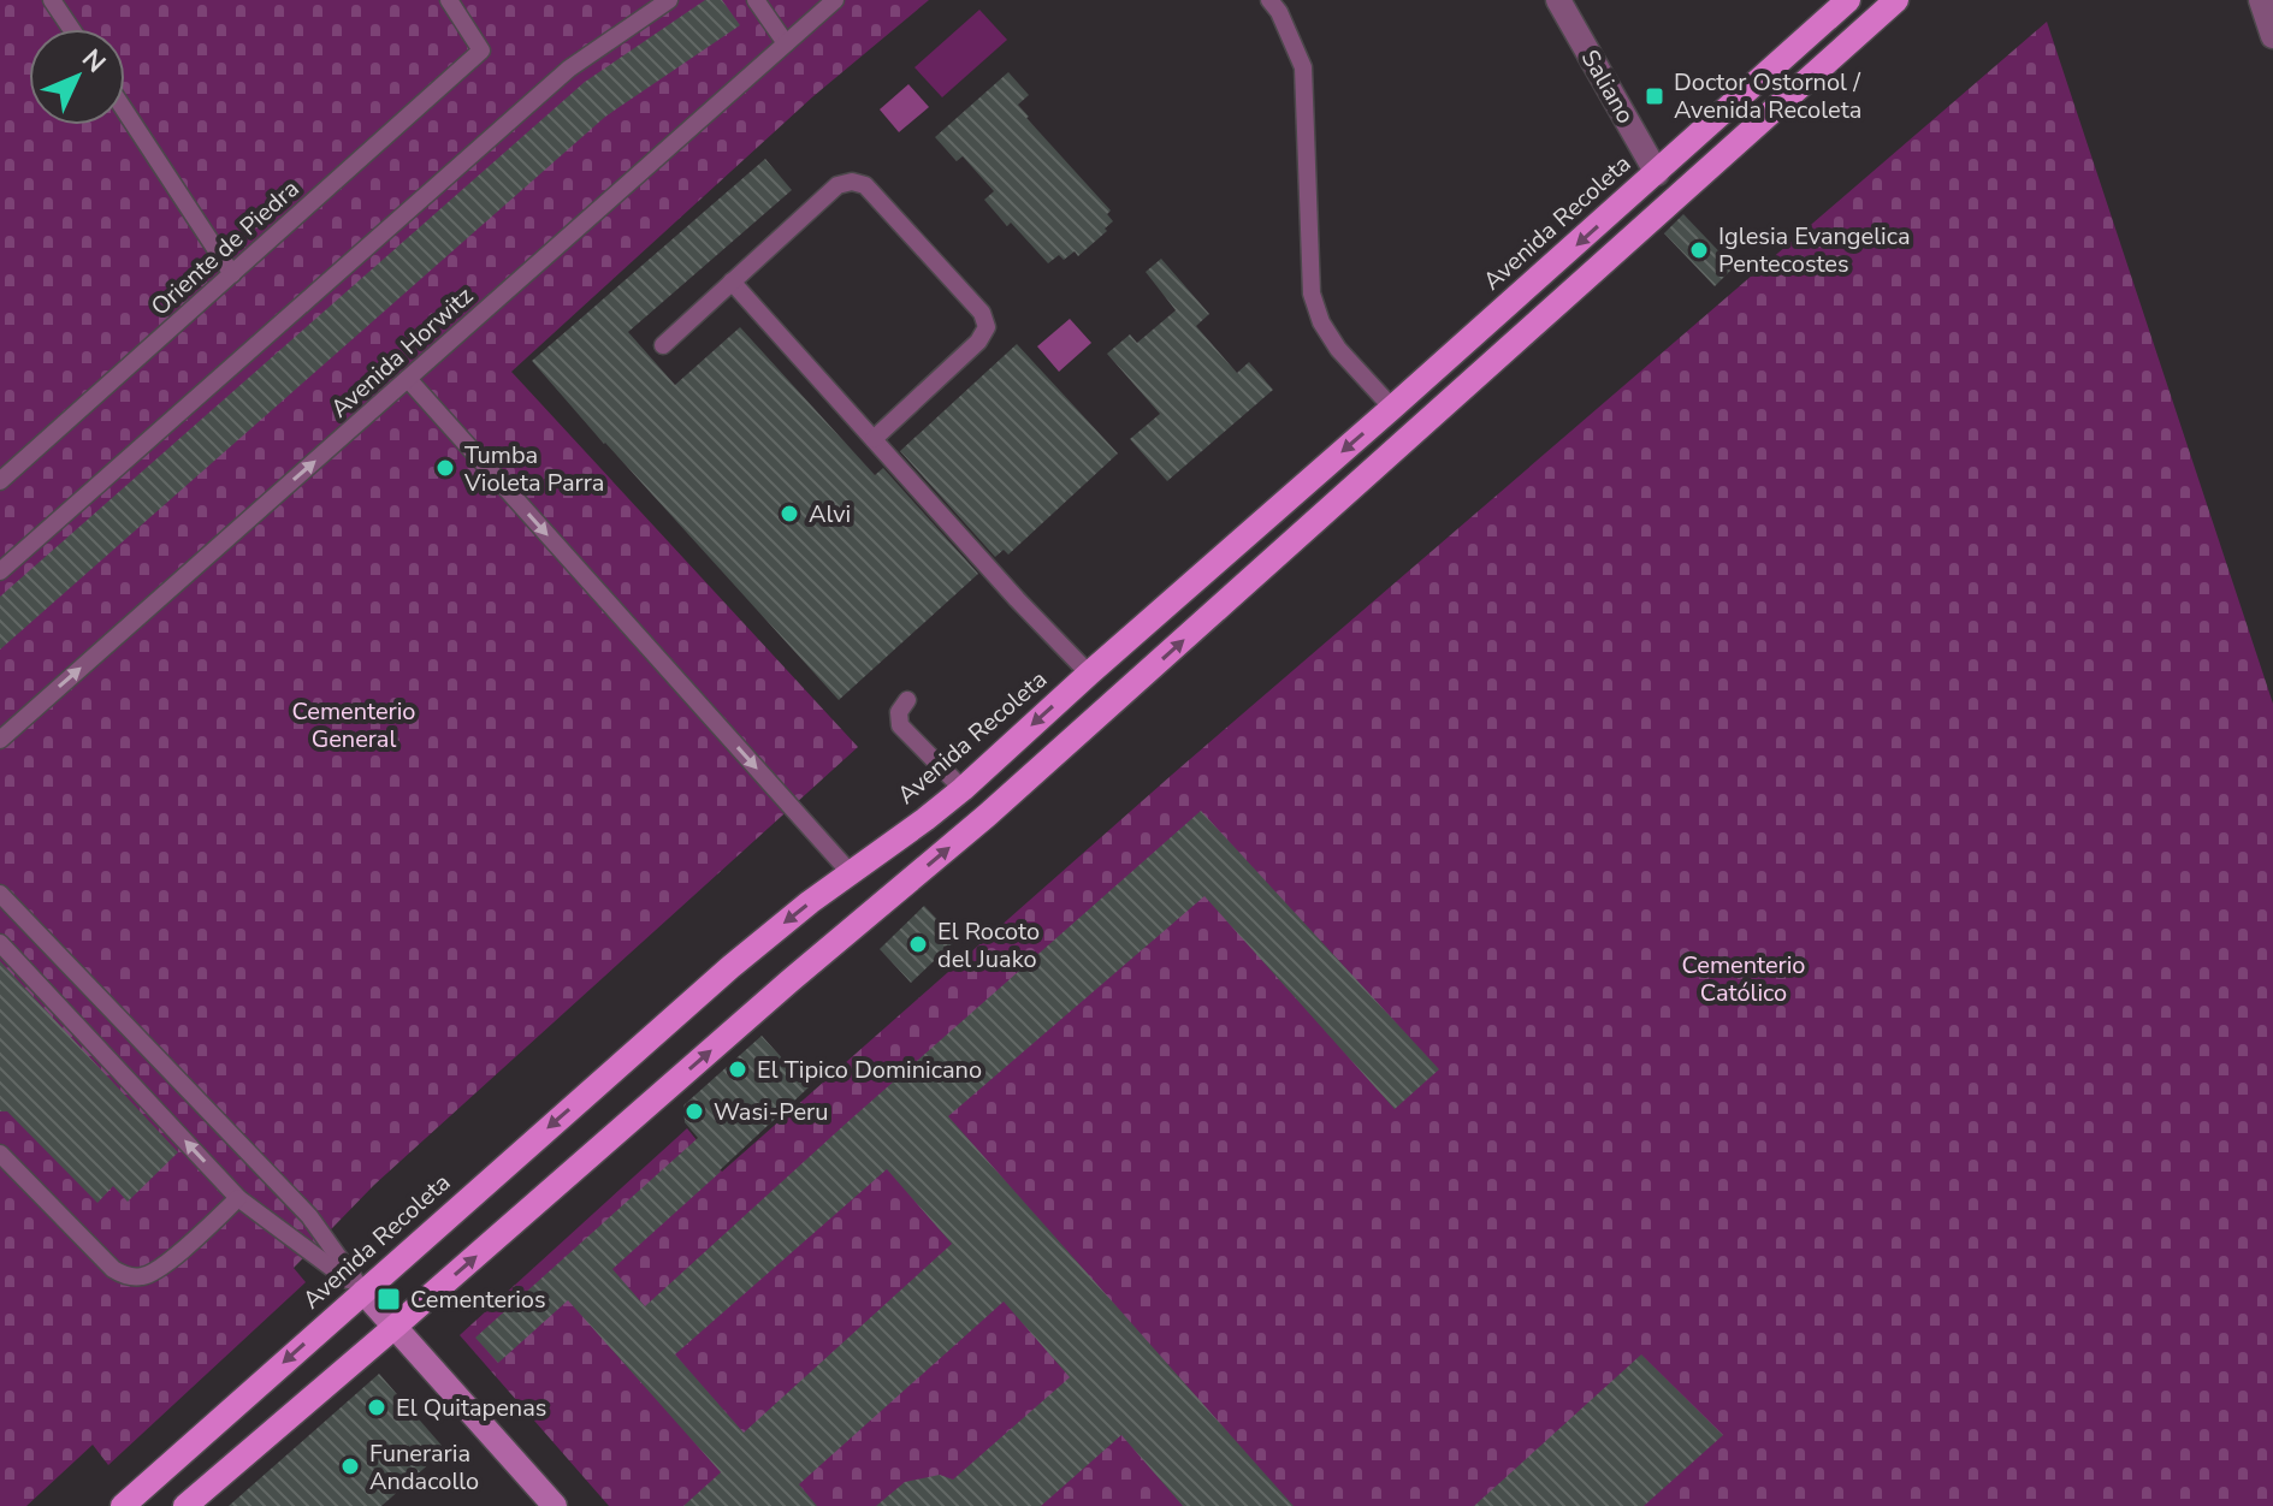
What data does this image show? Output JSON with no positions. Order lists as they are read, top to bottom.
{
  "streets": {
    "main road": ["Avenida Recoleta"],
    "street": ["Saliano"],
    "lane": ["Oriente de Piedra", "Avenida Horwitz"]
  },
  "crossings": [
    ["Saliano", "Avenida Recoleta"]
  ],
  "parks": ["Cementerio General", "Cementerio Católico"],
  "places": {
    "transit": ["Doctor Ostornol / Avenida Recoleta", "Cementerios"],
    "other": [
      "Iglesia Evangelica Pentecostes",
      "Tumba Violeta Parra",
      "Alvi",
      "El Rocoto del Juako",
      "El Tipico Dominicano",
      "Wasi-Peru",
      "El Quitapenas",
      "Funeraria Andacollo"
    ]
  },
  "north": "top right"
}
